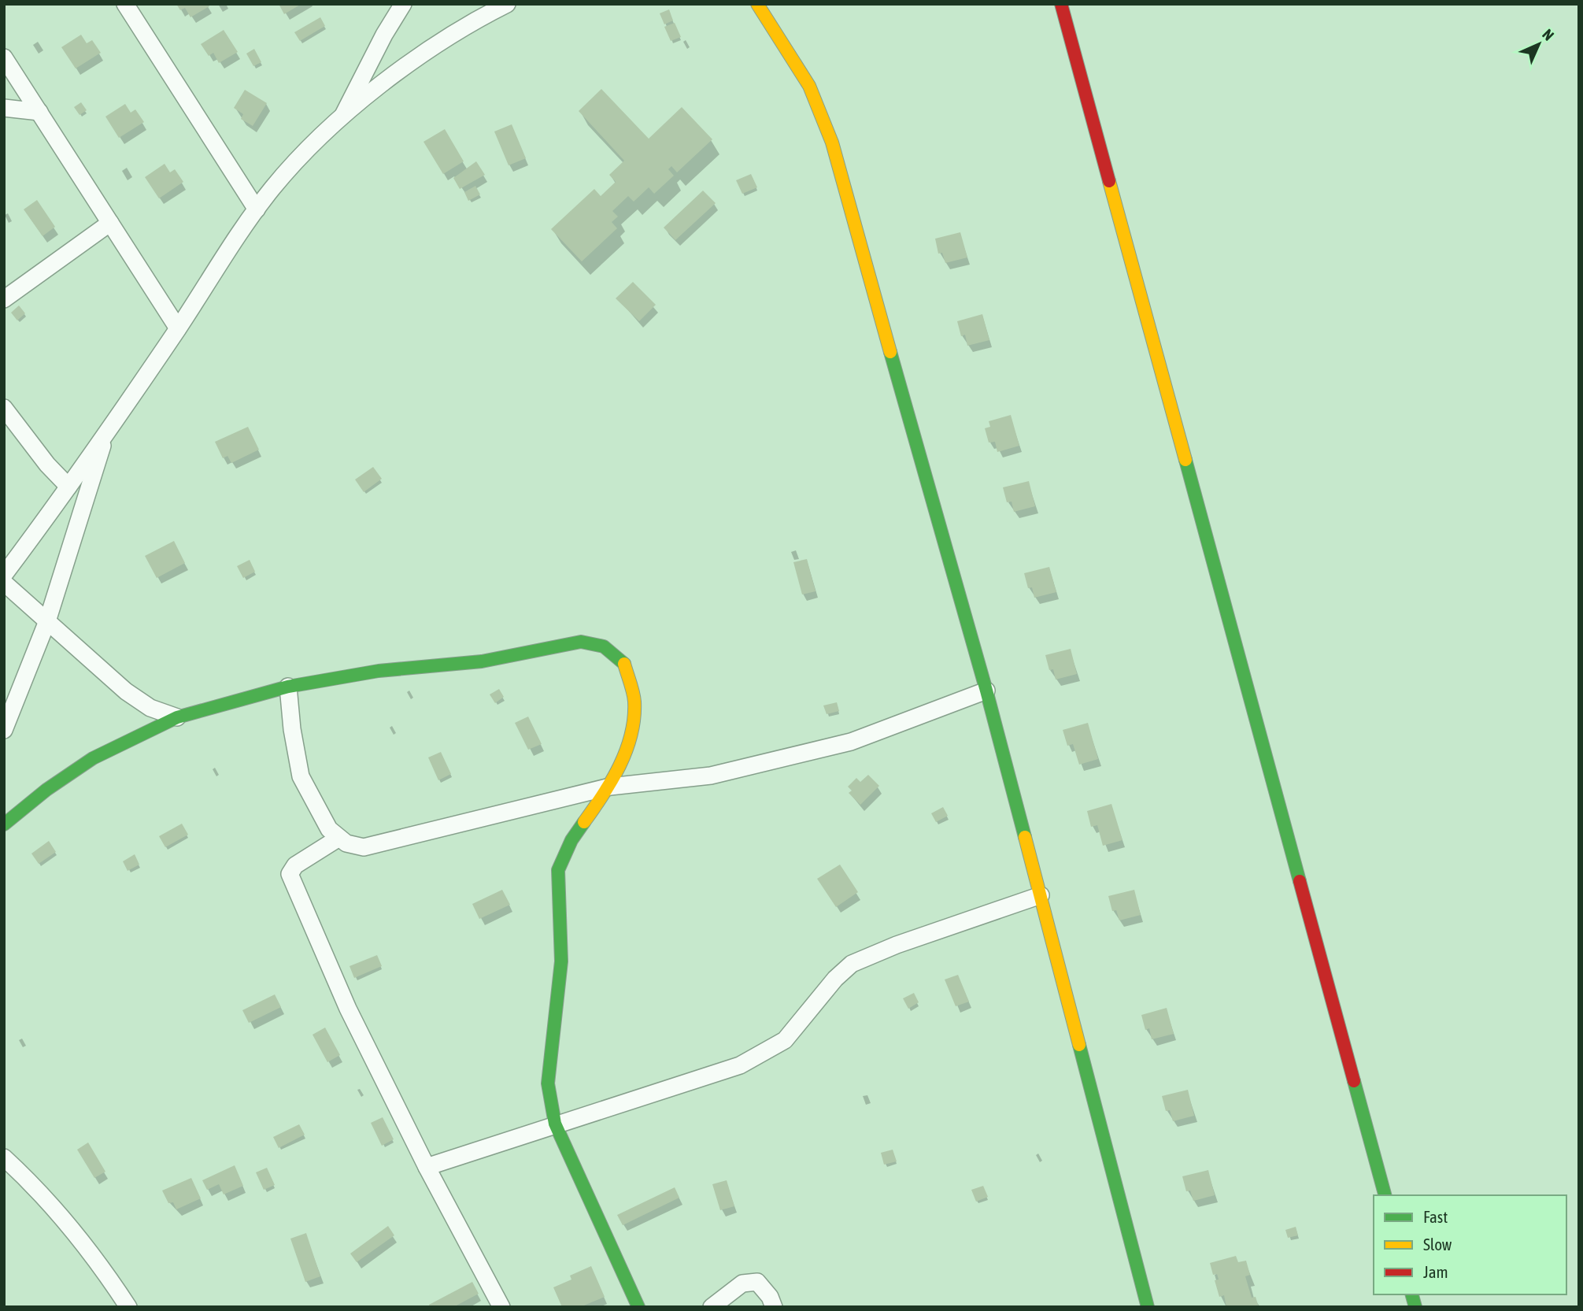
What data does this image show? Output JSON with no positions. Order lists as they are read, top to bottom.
{
  "legend": ["Fast", "Slow", "Jam"],
  "north": "top right"
}
